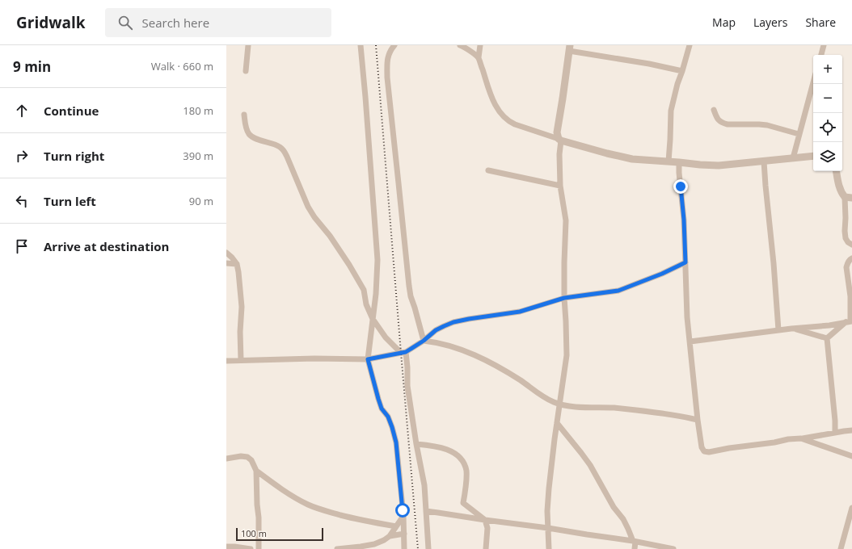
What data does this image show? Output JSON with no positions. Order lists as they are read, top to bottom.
{
  "scale_bar": "100 m",
  "page": {
    "header": "Gridwalk",
    "search": "Search here",
    "nav": ["Map", "Layers", "Share"],
    "heading": ["9 min", "Walk · 660 m"],
    "map_buttons": ["+", "−"],
    "list": [
      ["Continue", "180 m"],
      ["Turn right", "390 m"],
      ["Turn left", "90 m"],
      "Arrive at destination"
    ],
    "scale": "100 m"
  }
}
